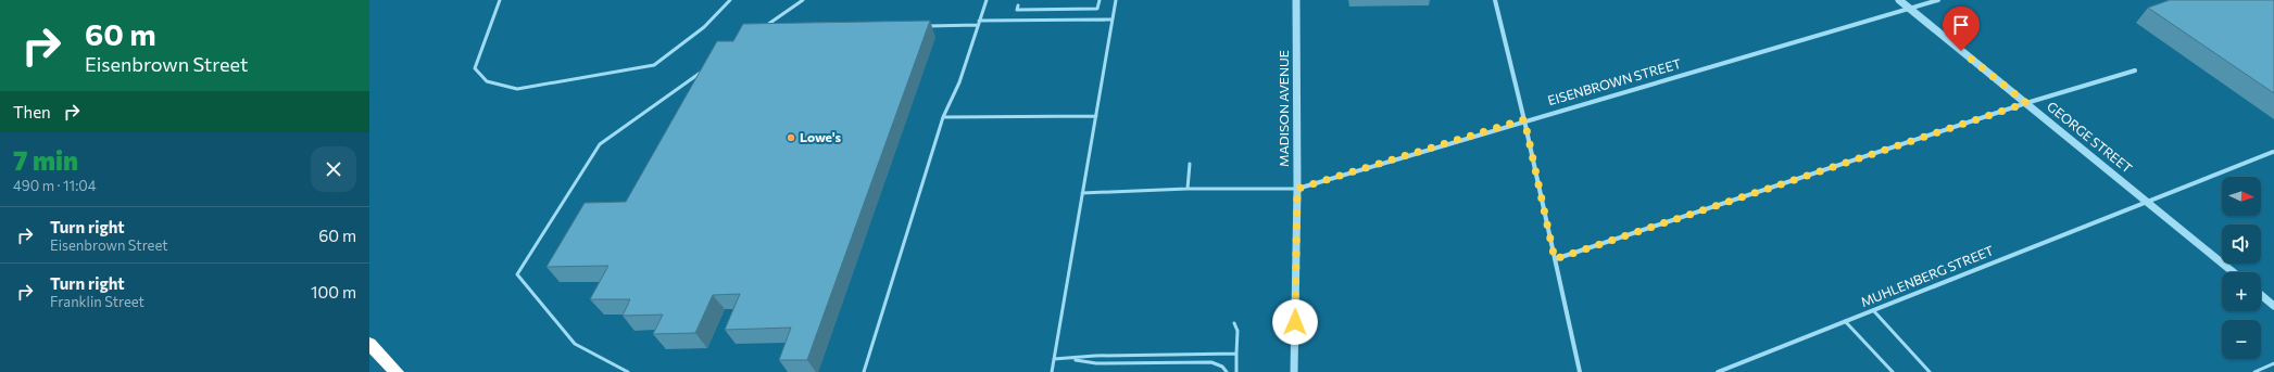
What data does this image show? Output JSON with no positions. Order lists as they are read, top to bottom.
{
  "streets": {
    "street": [
      "EISENBROWN STREET",
      "MADISON AVENUE",
      "GEORGE STREET",
      "MUHLENBERG STREET"
    ]
  },
  "crossings": [
    ["EISENBROWN STREET", "MADISON AVENUE"],
    ["EISENBROWN STREET", "GEORGE STREET"],
    ["GEORGE STREET", "MUHLENBERG STREET"]
  ],
  "places": ["Lowe's"],
  "north": "right",
  "page": {
    "turn": ["60 m", "Eisenbrown Street"],
    "then": "Then",
    "heading": ["7 min", "490 m · 11:04"],
    "map_buttons": ["+", "−"],
    "list": [
      {
        "name": "Turn right",
        "note": "Eisenbrown Street",
        "value": "60 m"
      },
      {
        "name": "Turn right",
        "note": "Franklin Street",
        "value": "100 m"
      }
    ]
  }
}
